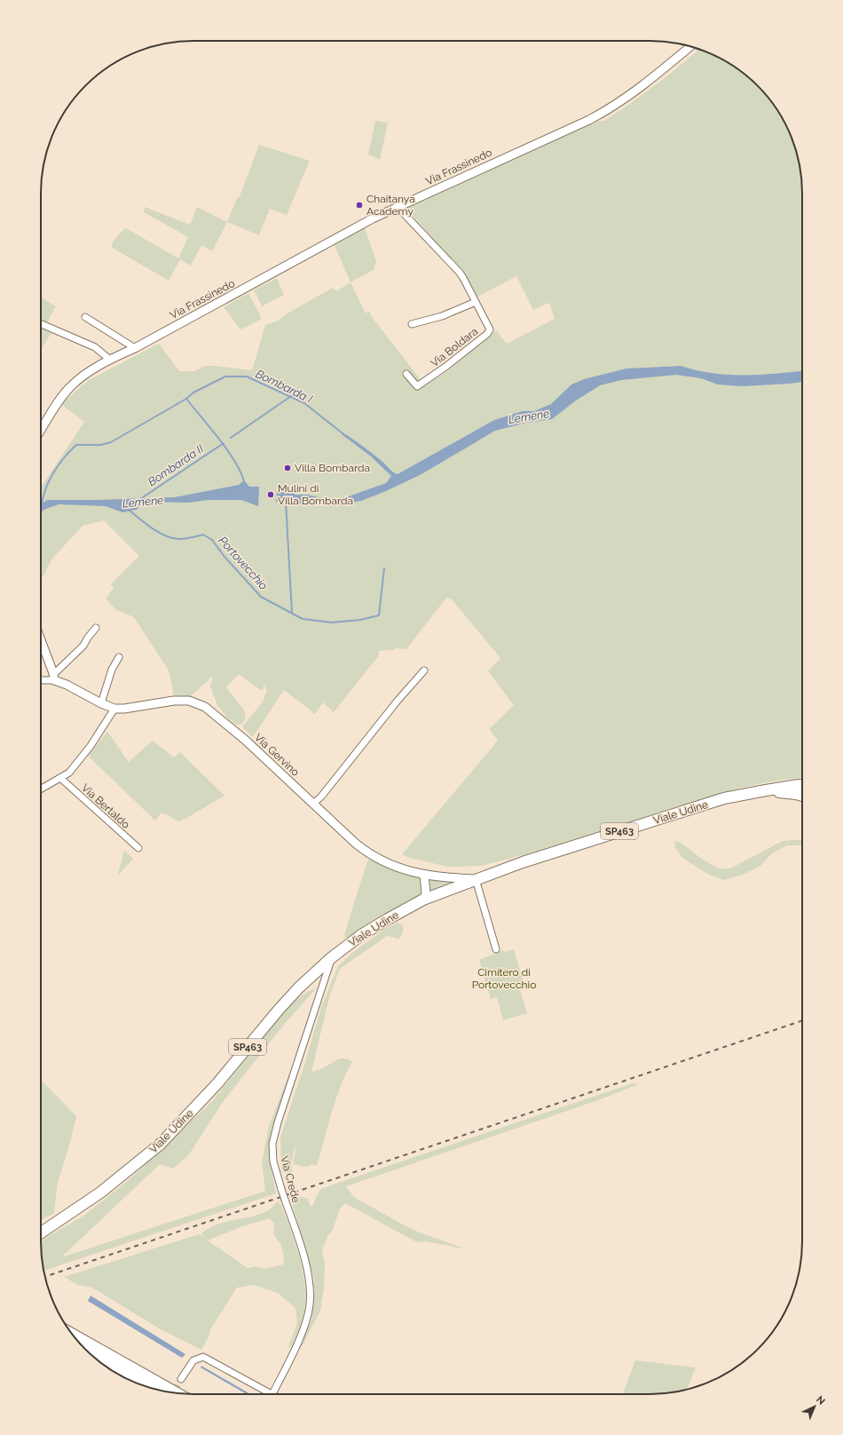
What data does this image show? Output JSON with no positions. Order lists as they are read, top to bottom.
{
  "streets": {
    "main road": ["Viale Udine", "SP463"],
    "street": [
      "Via Frassinedo",
      "Via Boldara",
      "Via Gervino",
      "Via Bertaldo",
      "Via Crede"
    ]
  },
  "crossings": [
    ["Via Frassinedo", "Via Boldara"],
    ["Via Gervino", "Viale Udine"],
    ["Viale Udine", "Via Crede"]
  ],
  "water": [
    "Bombarda I",
    "Lemene",
    "Bombarda II",
    "Portovecchio"
  ],
  "parks": ["Cimitero di Portovecchio"],
  "places": ["Chaitanya Academy", "Villa Bombarda", "Mulini di Villa Bombarda"],
  "north": "top right"
}
